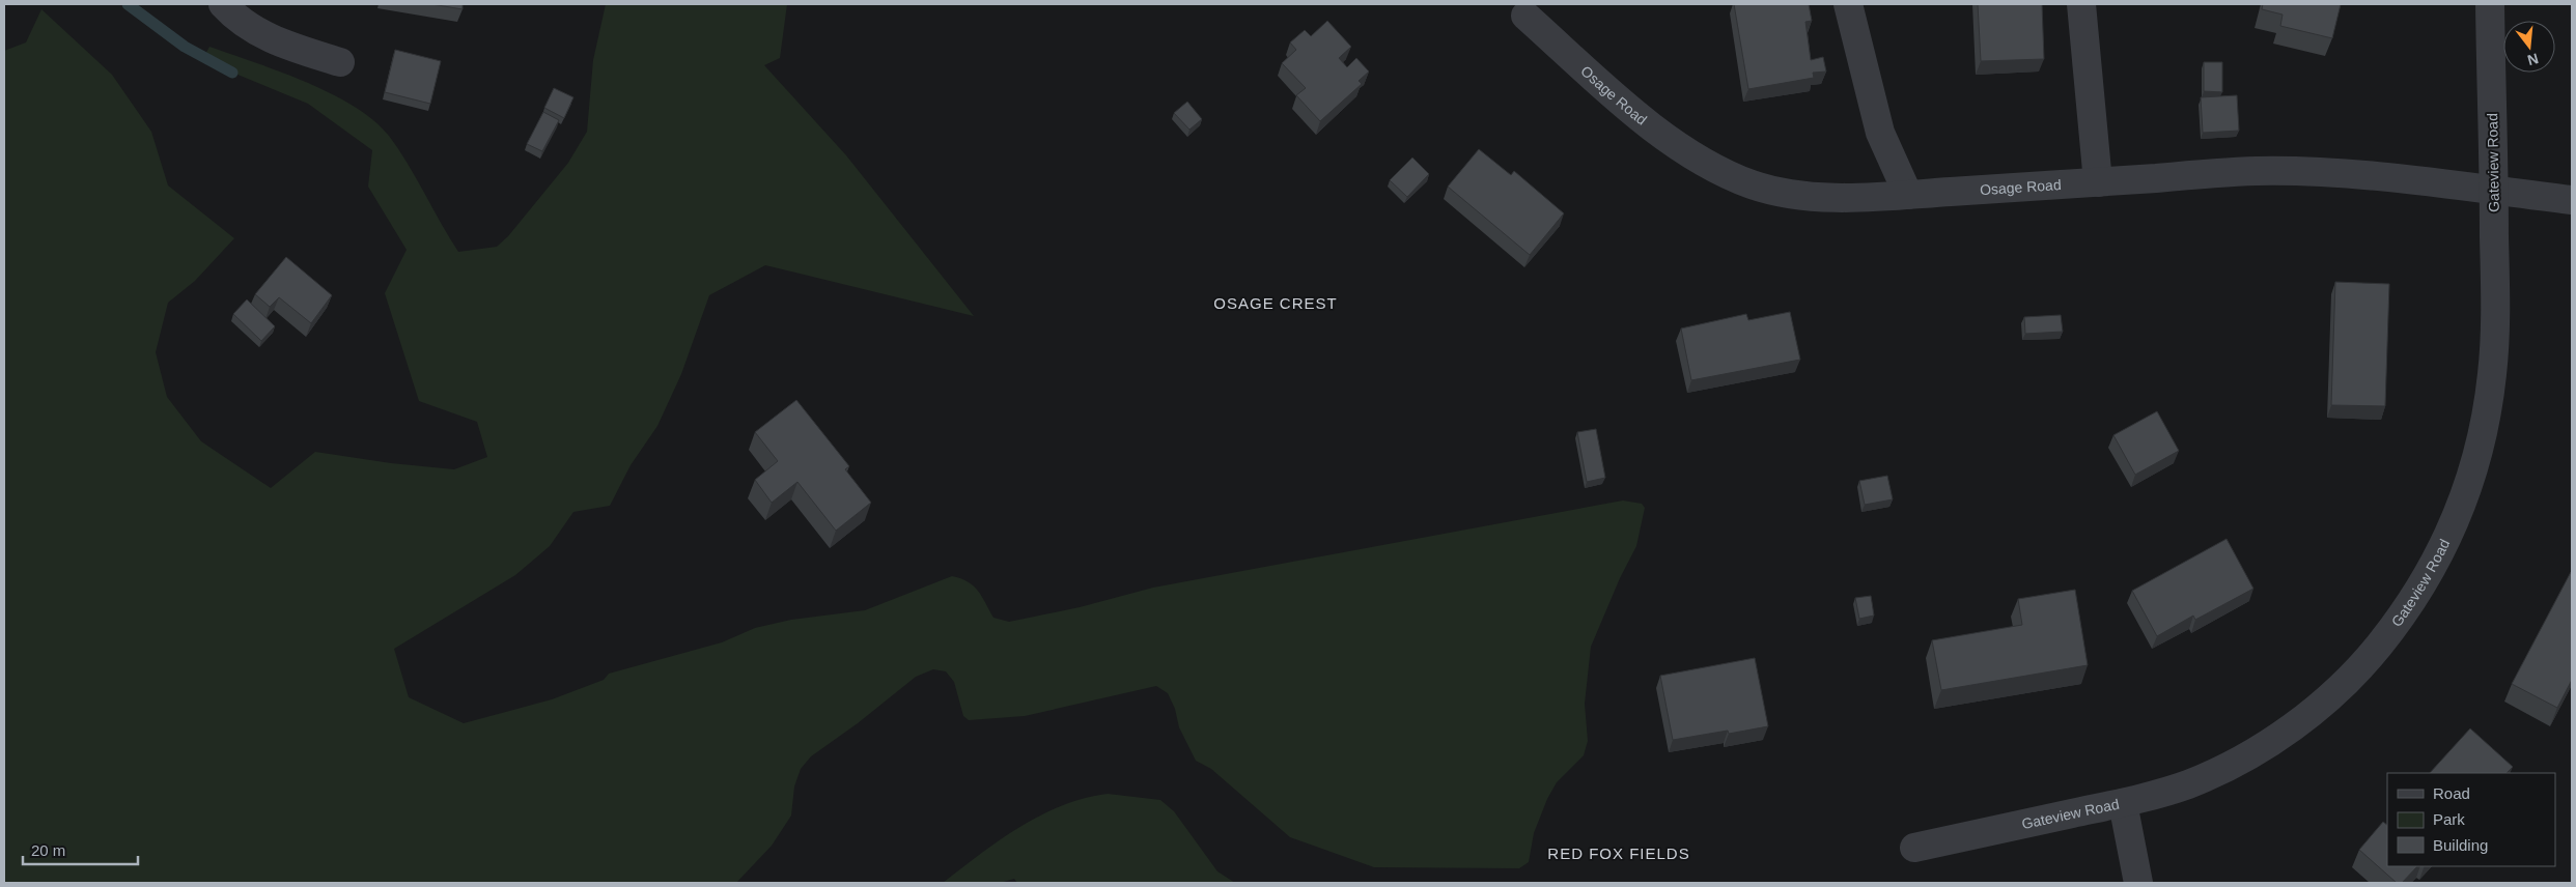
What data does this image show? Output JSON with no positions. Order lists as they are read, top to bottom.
{
  "streets": {
    "street": ["Osage Road", "Gateview Road"]
  },
  "crossings": [
    ["Osage Road", "Gateview Road"]
  ],
  "districts": ["OSAGE CREST", "RED FOX FIELDS"],
  "legend": ["Road", "Park", "Building"],
  "scale_bar": "20 m",
  "north": "bottom"
}
